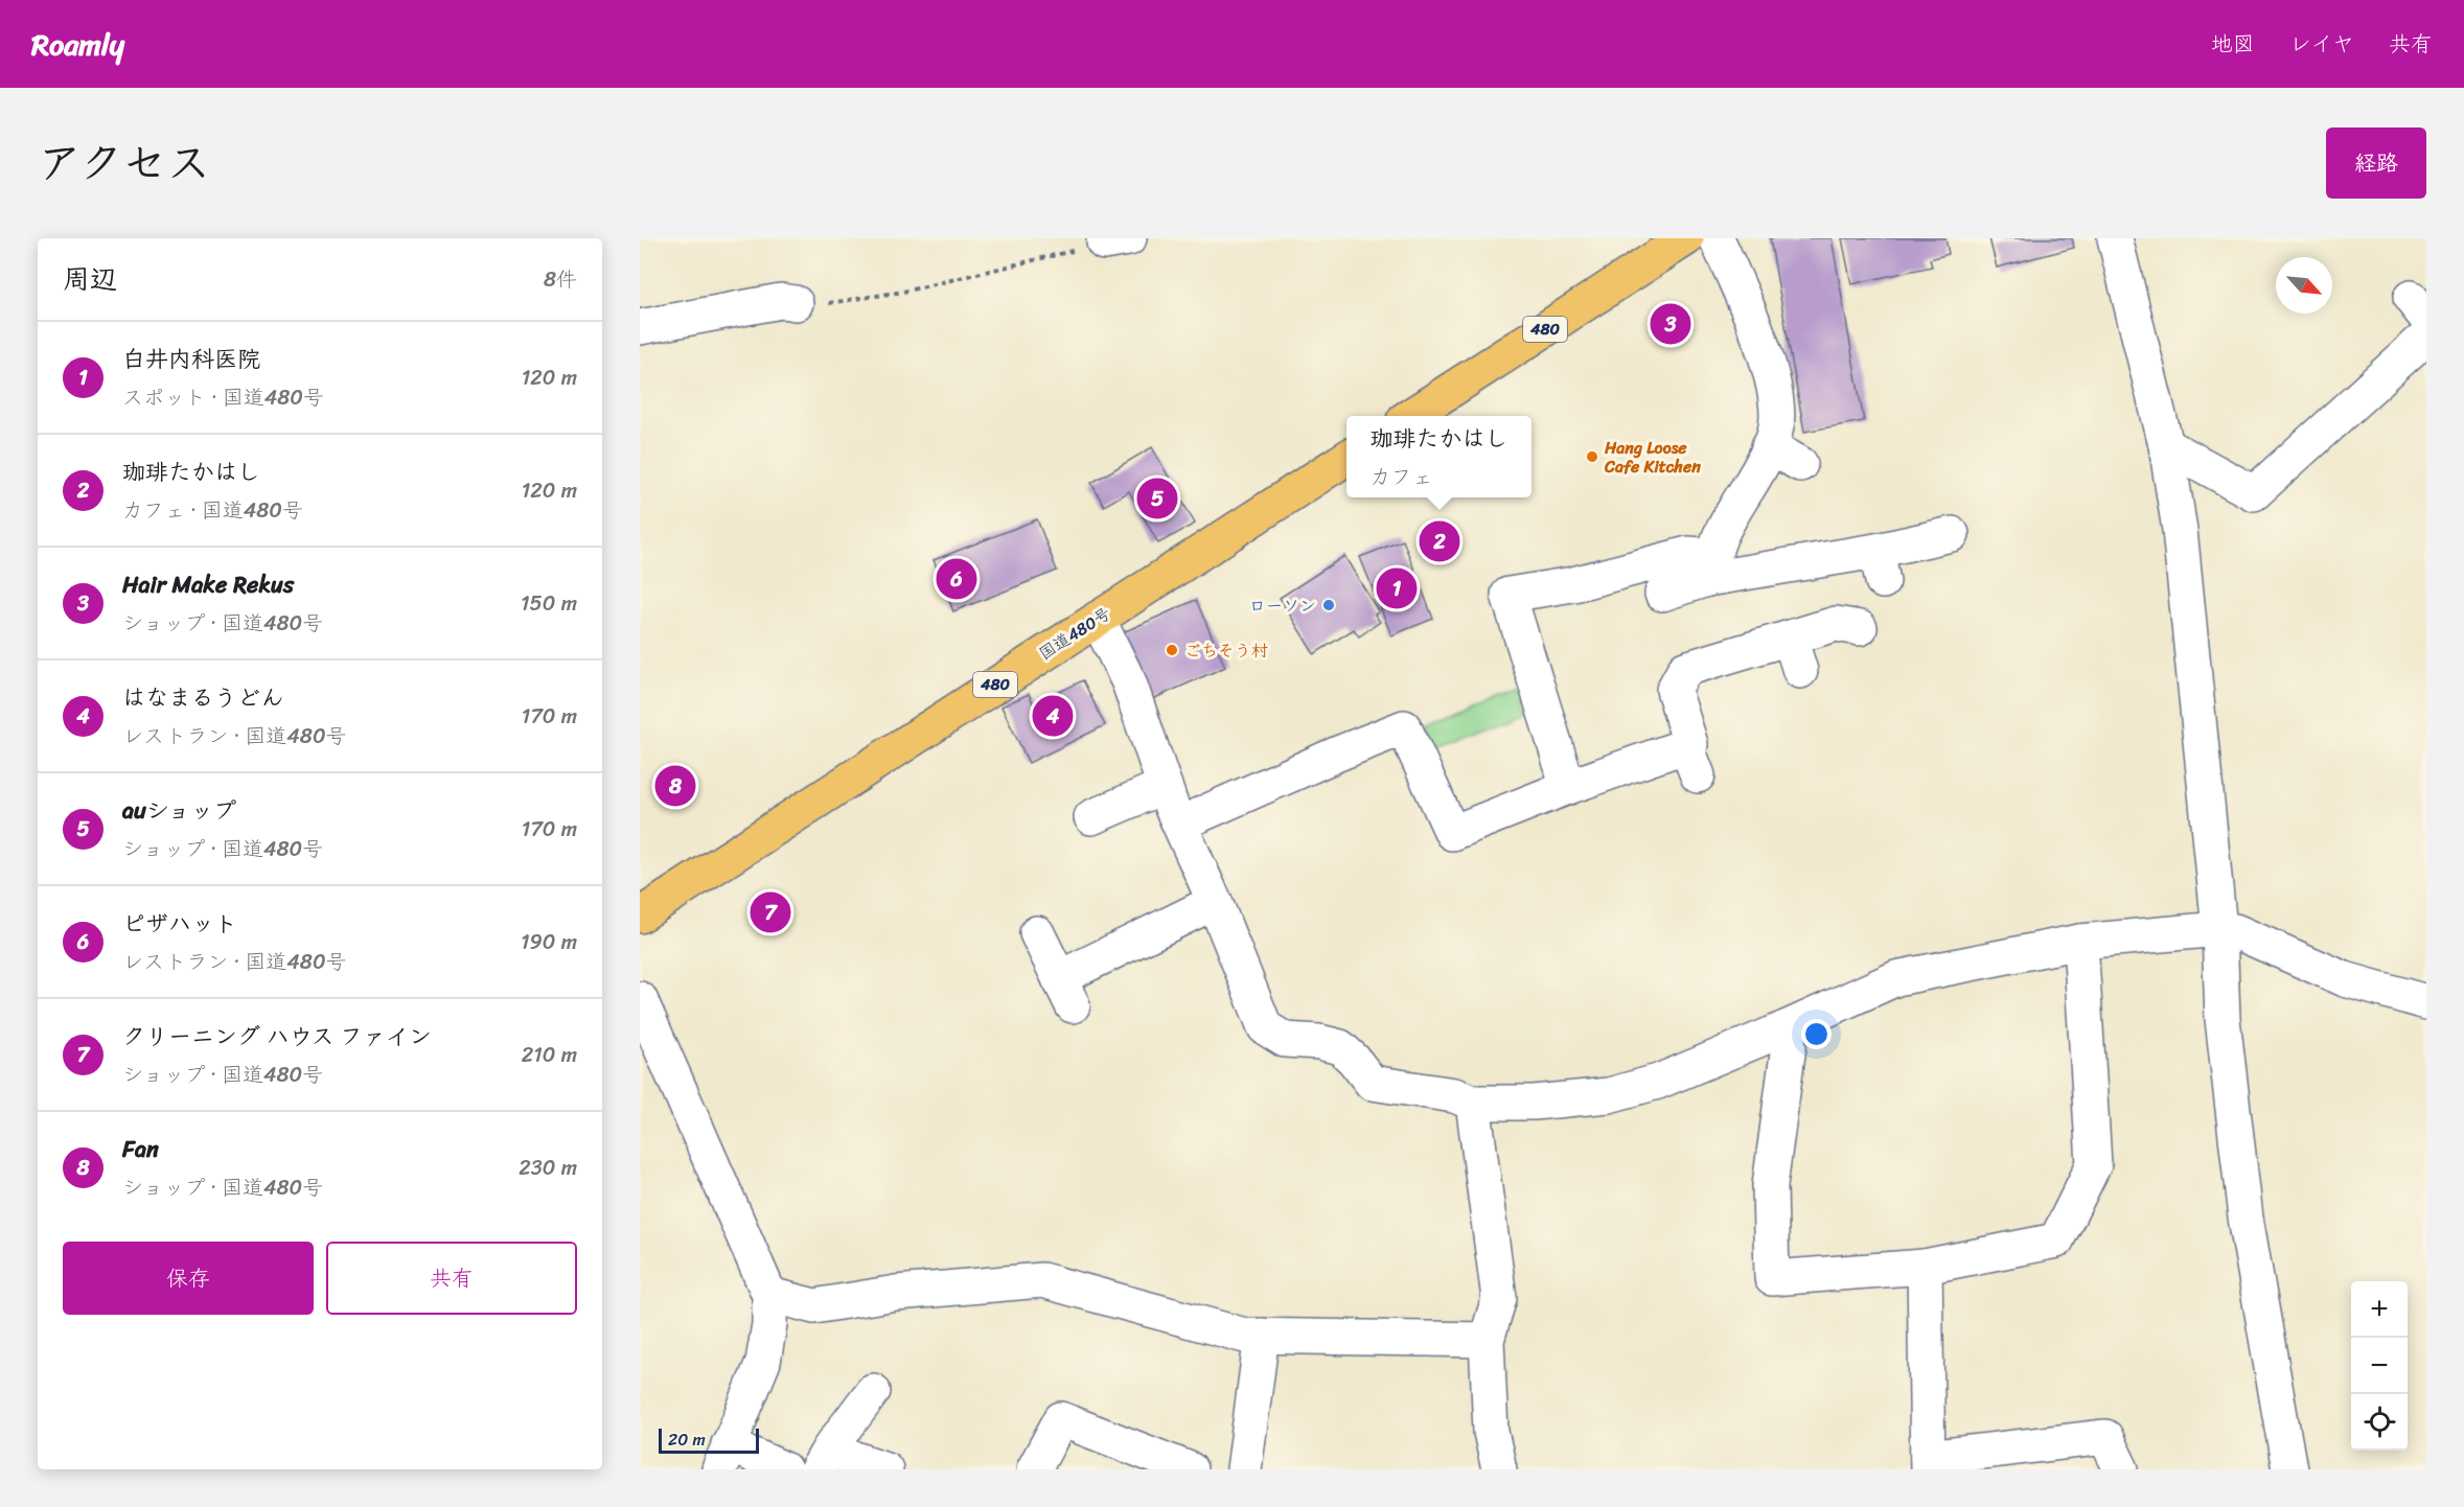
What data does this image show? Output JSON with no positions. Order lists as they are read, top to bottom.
{
  "streets": {
    "highway": ["480", "国道480号"]
  },
  "places": ["Hang Loose Cafe Kitchen", "ローソン", "ごちそう村"],
  "scale_bar": "20 m",
  "north": "bottom right",
  "page": {
    "header": "Roamly",
    "nav": ["地図", "レイヤ", "共有"],
    "title": "アクセス",
    "buttons": [
      "経路",
      ["保存", "共有"]
    ],
    "heading": ["周辺", "8件"],
    "pins": [
      "3",
      "5",
      "2",
      "6",
      "1",
      "4",
      "8",
      "7"
    ],
    "list": [
      {
        "mark": "1",
        "name": "白井内科医院",
        "note": "スポット · 国道480号",
        "value": "120 m"
      },
      {
        "mark": "2",
        "name": "珈琲たかはし",
        "note": "カフェ · 国道480号",
        "value": "120 m"
      },
      {
        "mark": "3",
        "name": "Hair Make Rekus",
        "note": "ショップ · 国道480号",
        "value": "150 m"
      },
      {
        "mark": "4",
        "name": "はなまるうどん",
        "note": "レストラン · 国道480号",
        "value": "170 m"
      },
      {
        "mark": "5",
        "name": "auショップ",
        "note": "ショップ · 国道480号",
        "value": "170 m"
      },
      {
        "mark": "6",
        "name": "ピザハット",
        "note": "レストラン · 国道480号",
        "value": "190 m"
      },
      {
        "mark": "7",
        "name": "クリーニング ハウス ファイン",
        "note": "ショップ · 国道480号",
        "value": "210 m"
      },
      {
        "mark": "8",
        "name": "Fan",
        "note": "ショップ · 国道480号",
        "value": "230 m"
      }
    ],
    "popup": ["珈琲たかはし", "カフェ"],
    "map_buttons": ["+", "−"],
    "scale": "20 m"
  }
}
